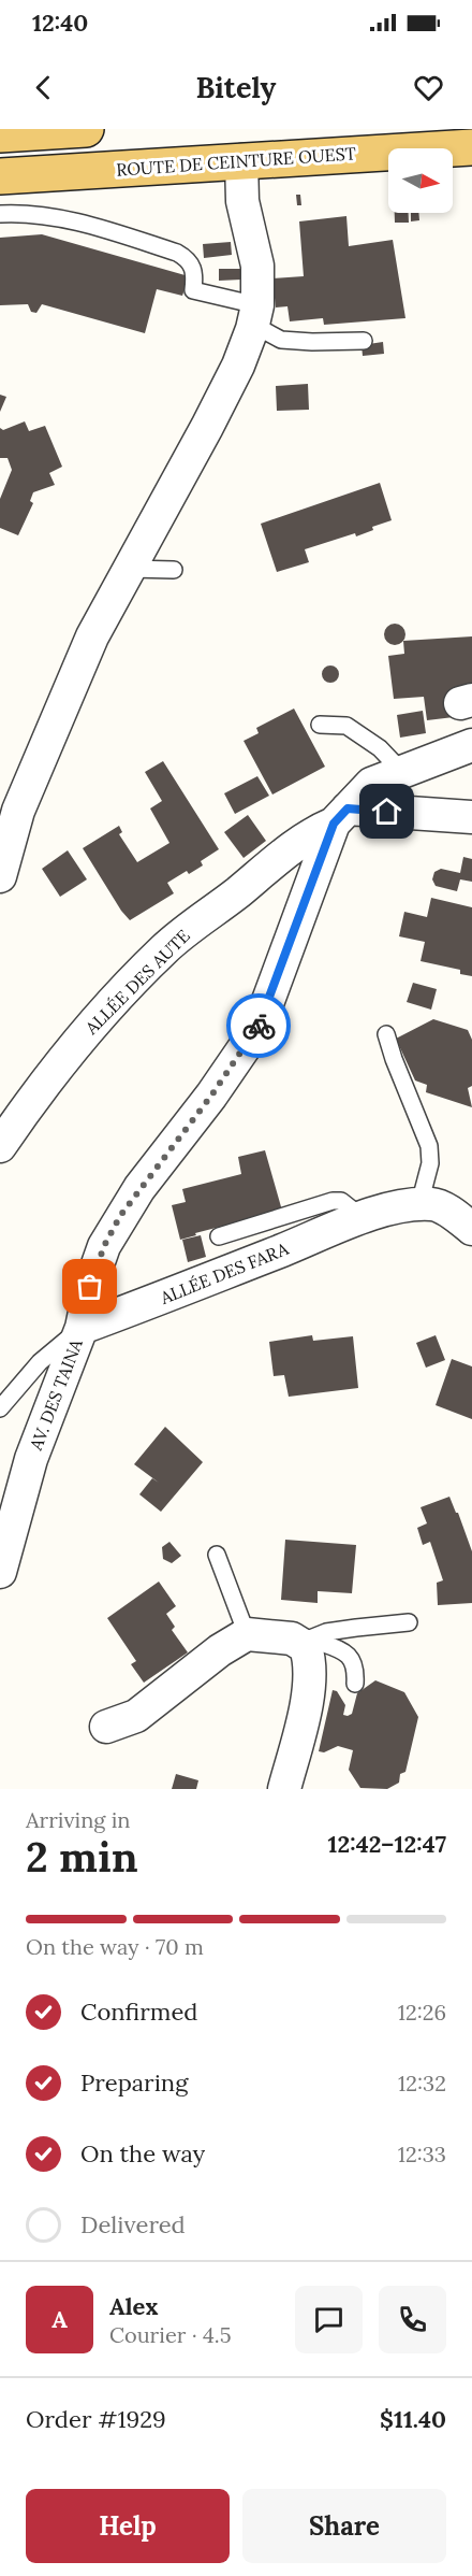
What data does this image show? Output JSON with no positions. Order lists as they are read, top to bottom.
{
  "streets": {
    "main road": ["ROUTE DE CEINTURE OUEST"],
    "street": ["ALLÉE DES AUTE", "ALLÉE DES FARA", "AV. DES TAINA"]
  },
  "crossings": [
    ["ALLÉE DES AUTE", "AV. DES TAINA"],
    ["ALLÉE DES FARA", "AV. DES TAINA"]
  ],
  "north": "right",
  "page": {
    "status": "12:40",
    "header": "Bitely",
    "heading": ["2 min", "Arriving in", "12:42–12:47"],
    "panel": [
      "Alex",
      "Courier · 4.5",
      "Order #1929",
      "$11.40"
    ],
    "bar": "On the way · 70 m",
    "list": [
      ["Confirmed", "12:26"],
      ["Preparing", "12:32"],
      ["On the way", "12:33"],
      "Delivered"
    ],
    "round": "A",
    "buttons": ["Help", "Share"]
  }
}
